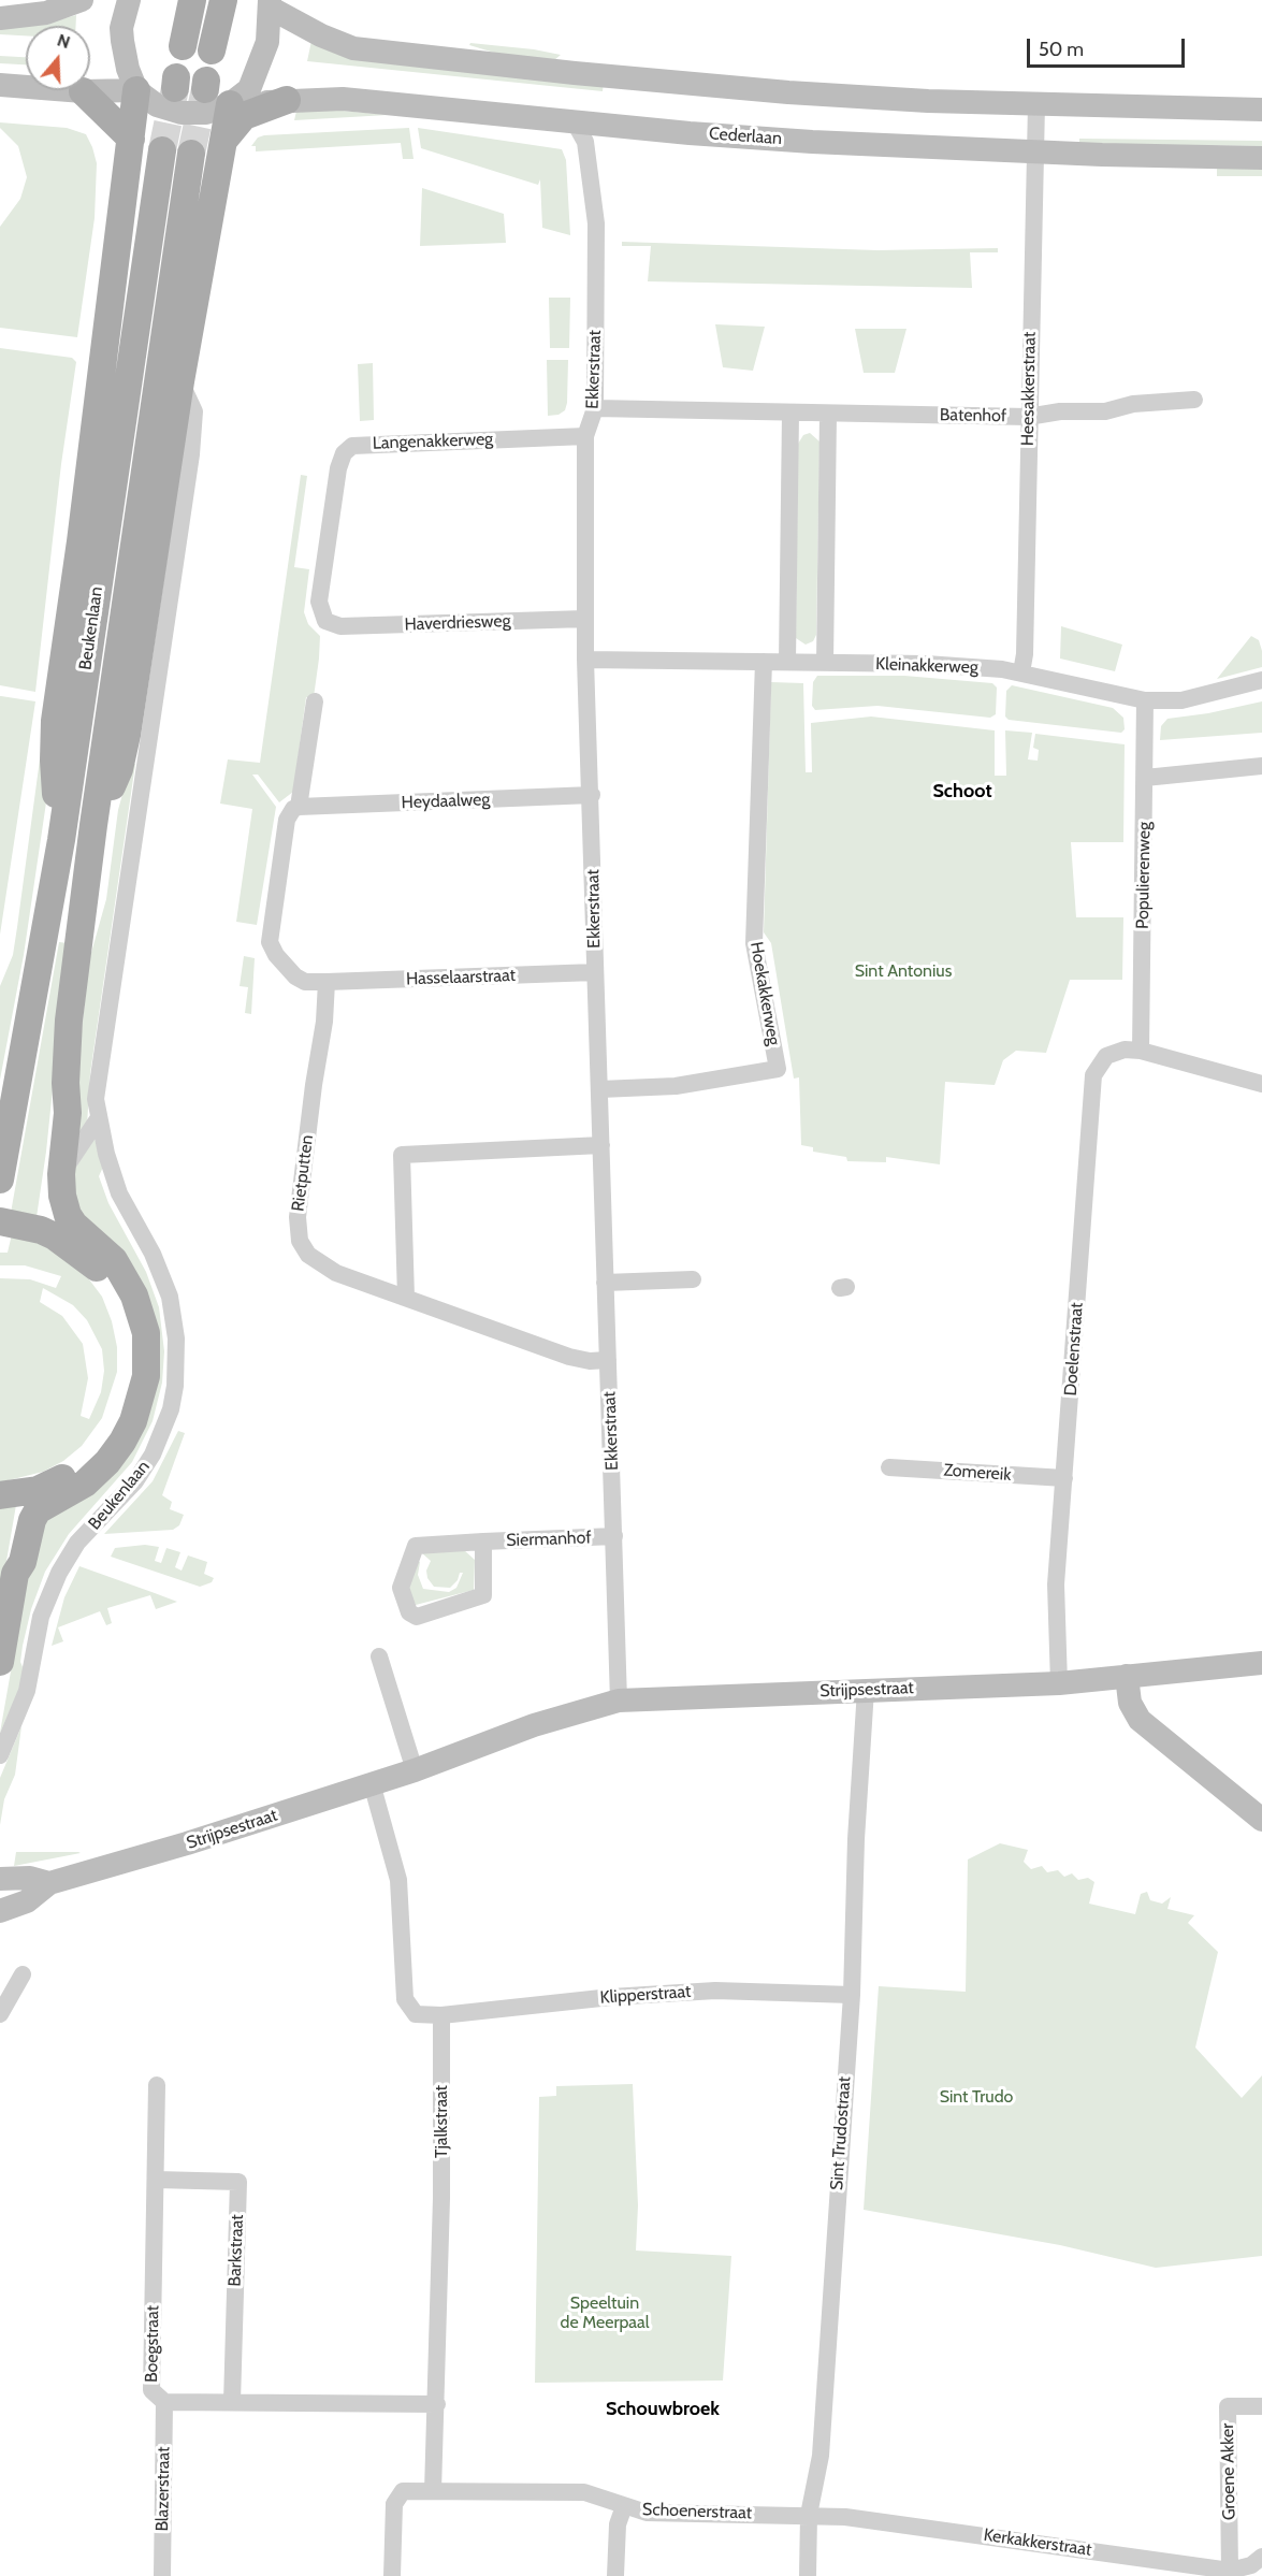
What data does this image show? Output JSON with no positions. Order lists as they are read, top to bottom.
{
  "streets": {
    "main road": ["Cederlaan", "Beukenlaan", "Strijpsestraat"],
    "street": [
      "Ekkerstraat",
      "Heesakkerstraat",
      "Batenhof",
      "Langenakkerweg",
      "Haverdriesweg",
      "Kleinakkerweg",
      "Heydaalweg",
      "Populierenweg",
      "Hasselaarstraat",
      "Hoekakkerweg",
      "Rietputten",
      "Doelenstraat",
      "Zomereik",
      "Siermanhof",
      "Klipperstraat",
      "Tjalkstraat",
      "Sint Trudostraat",
      "Barkstraat",
      "Boegstraat",
      "Groene Akker",
      "Blazerstraat",
      "Schoenerstraat",
      "Kerkakkerstraat"
    ]
  },
  "crossings": [
    ["Cederlaan", "Ekkerstraat"],
    ["Cederlaan", "Heesakkerstraat"],
    ["Ekkerstraat", "Batenhof"],
    ["Ekkerstraat", "Langenakkerweg"],
    ["Ekkerstraat", "Haverdriesweg"],
    ["Ekkerstraat", "Kleinakkerweg"],
    ["Ekkerstraat", "Heydaalweg"],
    ["Ekkerstraat", "Hasselaarstraat"],
    ["Ekkerstraat", "Hoekakkerweg"],
    ["Ekkerstraat", "Rietputten"],
    ["Ekkerstraat", "Siermanhof"],
    ["Ekkerstraat", "Strijpsestraat"],
    ["Heesakkerstraat", "Batenhof"],
    ["Heesakkerstraat", "Kleinakkerweg"],
    ["Langenakkerweg", "Haverdriesweg"],
    ["Kleinakkerweg", "Populierenweg"],
    ["Kleinakkerweg", "Hoekakkerweg"],
    ["Populierenweg", "Doelenstraat"],
    ["Hasselaarstraat", "Rietputten"],
    ["Doelenstraat", "Zomereik"],
    ["Doelenstraat", "Strijpsestraat"],
    ["Strijpsestraat", "Sint Trudostraat"],
    ["Klipperstraat", "Tjalkstraat"],
    ["Klipperstraat", "Sint Trudostraat"],
    ["Tjalkstraat", "Boegstraat"],
    ["Tjalkstraat", "Schoenerstraat"],
    ["Sint Trudostraat", "Schoenerstraat"],
    ["Sint Trudostraat", "Kerkakkerstraat"],
    ["Barkstraat", "Boegstraat"],
    ["Boegstraat", "Blazerstraat"],
    ["Groene Akker", "Kerkakkerstraat"],
    ["Schoenerstraat", "Kerkakkerstraat"]
  ],
  "districts": ["Schoot", "Schouwbroek"],
  "parks": ["Sint Antonius", "Sint Trudo", "Speeltuin de Meerpaal"],
  "scale_bar": "50 m",
  "north": "top"
}
